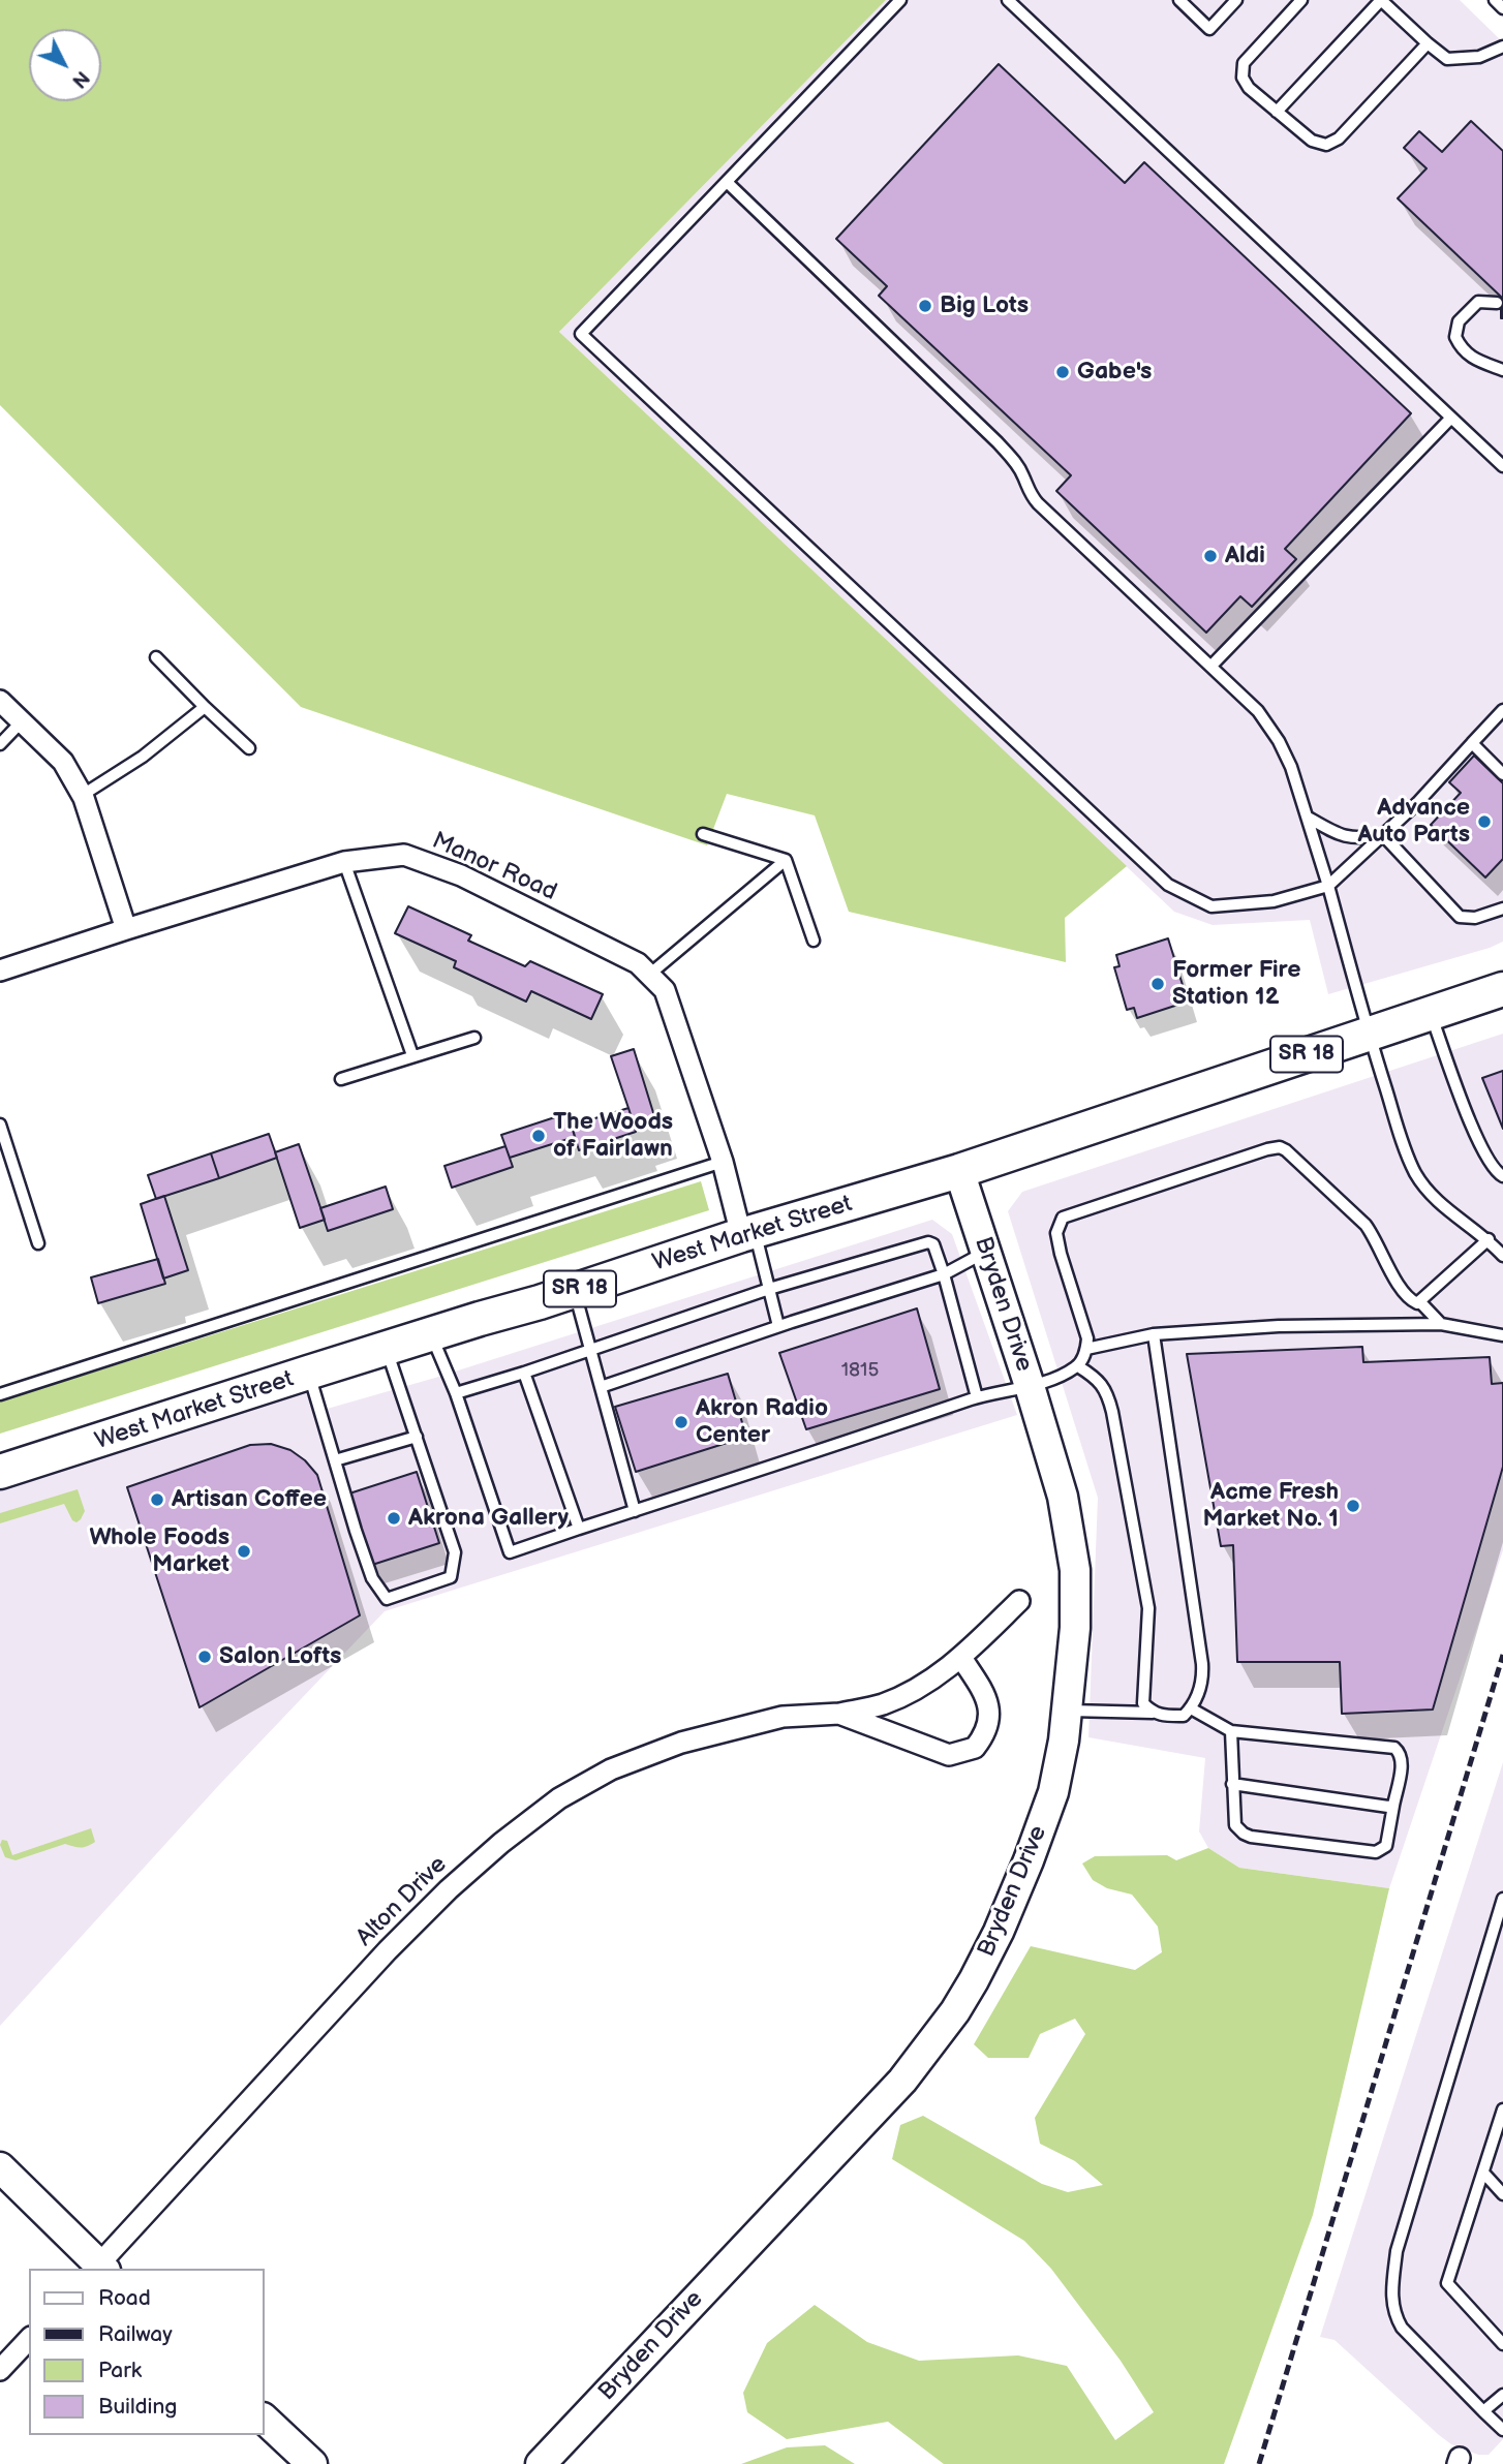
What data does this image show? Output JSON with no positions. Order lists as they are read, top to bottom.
{
  "streets": {
    "main road": ["SR 18", "West Market Street"],
    "street": ["Manor Road", "Bryden Drive", "Alton Drive"]
  },
  "crossings": [
    ["Manor Road", "West Market Street"],
    ["West Market Street", "Bryden Drive"]
  ],
  "places": [
    "Big Lots",
    "Gabe's",
    "Aldi",
    "Advance Auto Parts",
    "Former Fire Station 12",
    "The Woods of Fairlawn",
    "Akron Radio Center",
    "Artisan Coffee",
    "Acme Fresh Market No. 1",
    "Akrona Gallery",
    "Whole Foods Market",
    "Salon Lofts"
  ],
  "house_numbers": ["1815"],
  "legend": [
    "Road",
    "Railway",
    "Park",
    "Building"
  ],
  "north": "bottom right"
}
